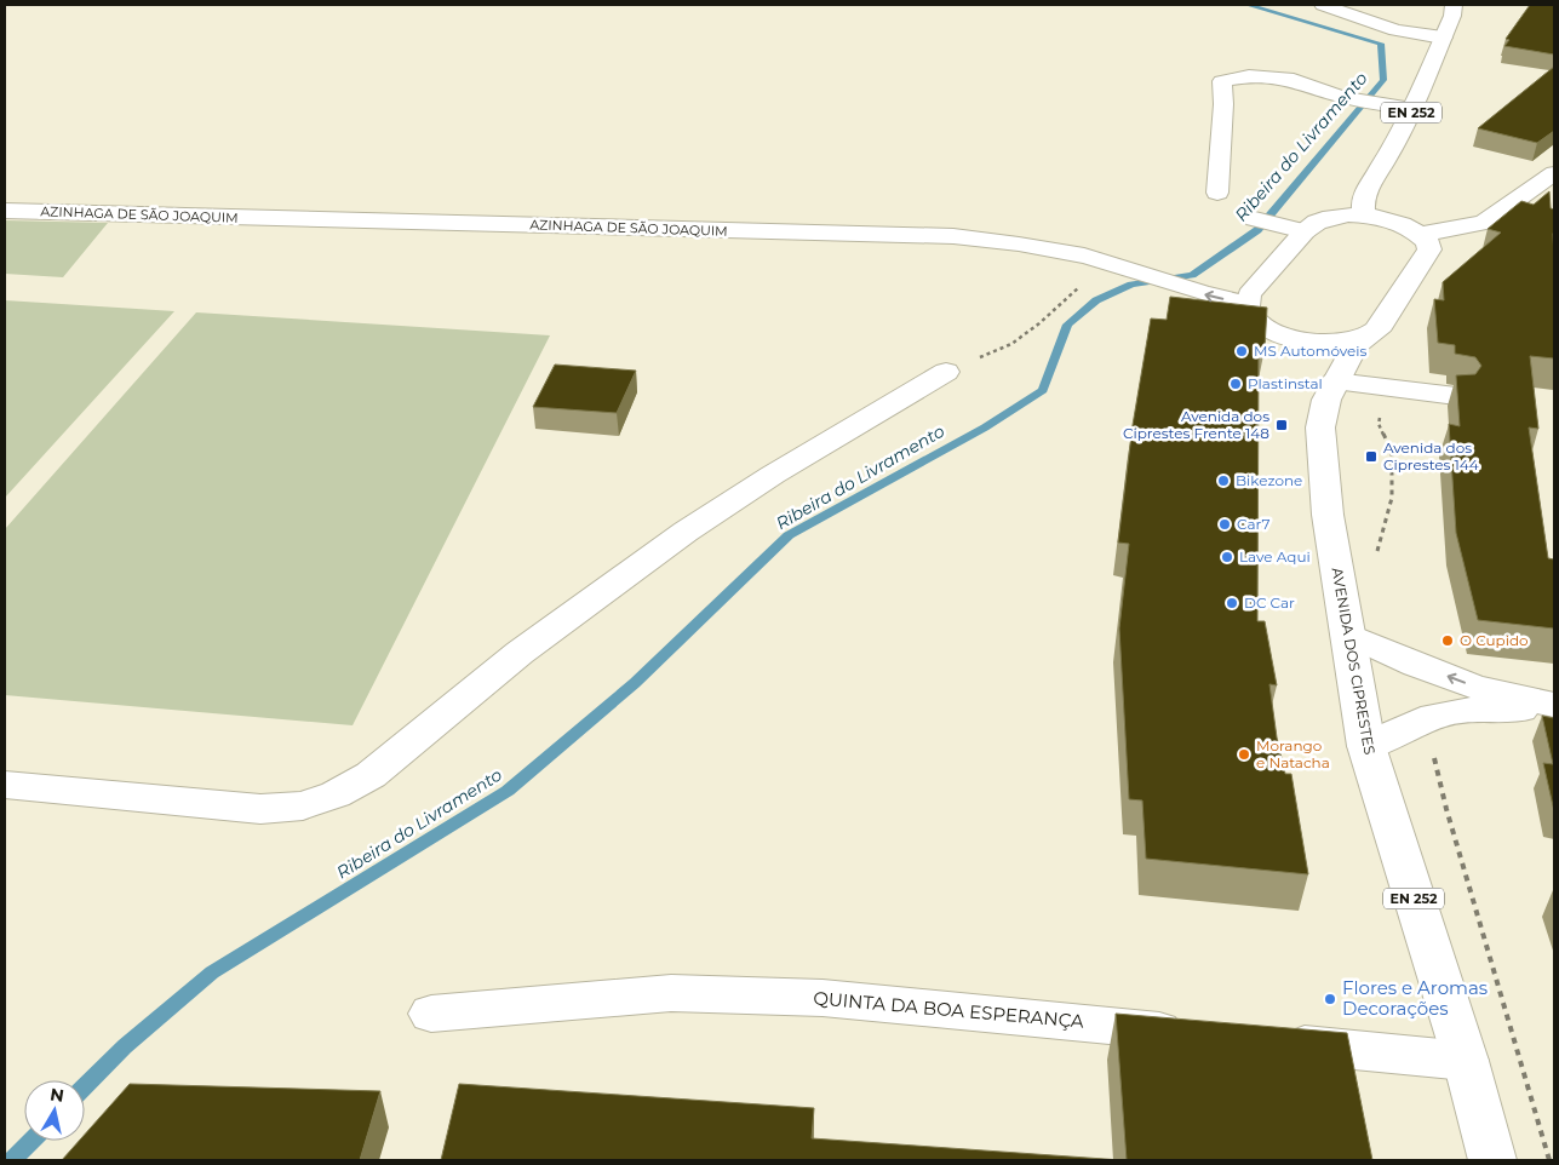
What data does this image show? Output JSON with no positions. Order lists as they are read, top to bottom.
{
  "streets": {
    "main road": [
      "EN 252",
      "AZINHAGA DE SÃO JOAQUIM",
      "AVENIDA DOS CIPRESTES",
      "QUINTA DA BOA ESPERANÇA"
    ]
  },
  "crossings": [
    ["EN 252", "AZINHAGA DE SÃO JOAQUIM"],
    ["EN 252", "AVENIDA DOS CIPRESTES"],
    ["AZINHAGA DE SÃO JOAQUIM", "AVENIDA DOS CIPRESTES"]
  ],
  "water": ["Ribeira do Livramento"],
  "places": {
    "other": [
      "MS Automóveis",
      "Plastinstal",
      "Bikezone",
      "Car7",
      "Lave Aqui",
      "DC Car",
      "O Cupido",
      "Morango e Natacha",
      "Flores e Aromas Decorações"
    ],
    "transit": ["Avenida dos Ciprestes Frente 148", "Avenida dos Ciprestes 144"]
  },
  "north": "top"
}
